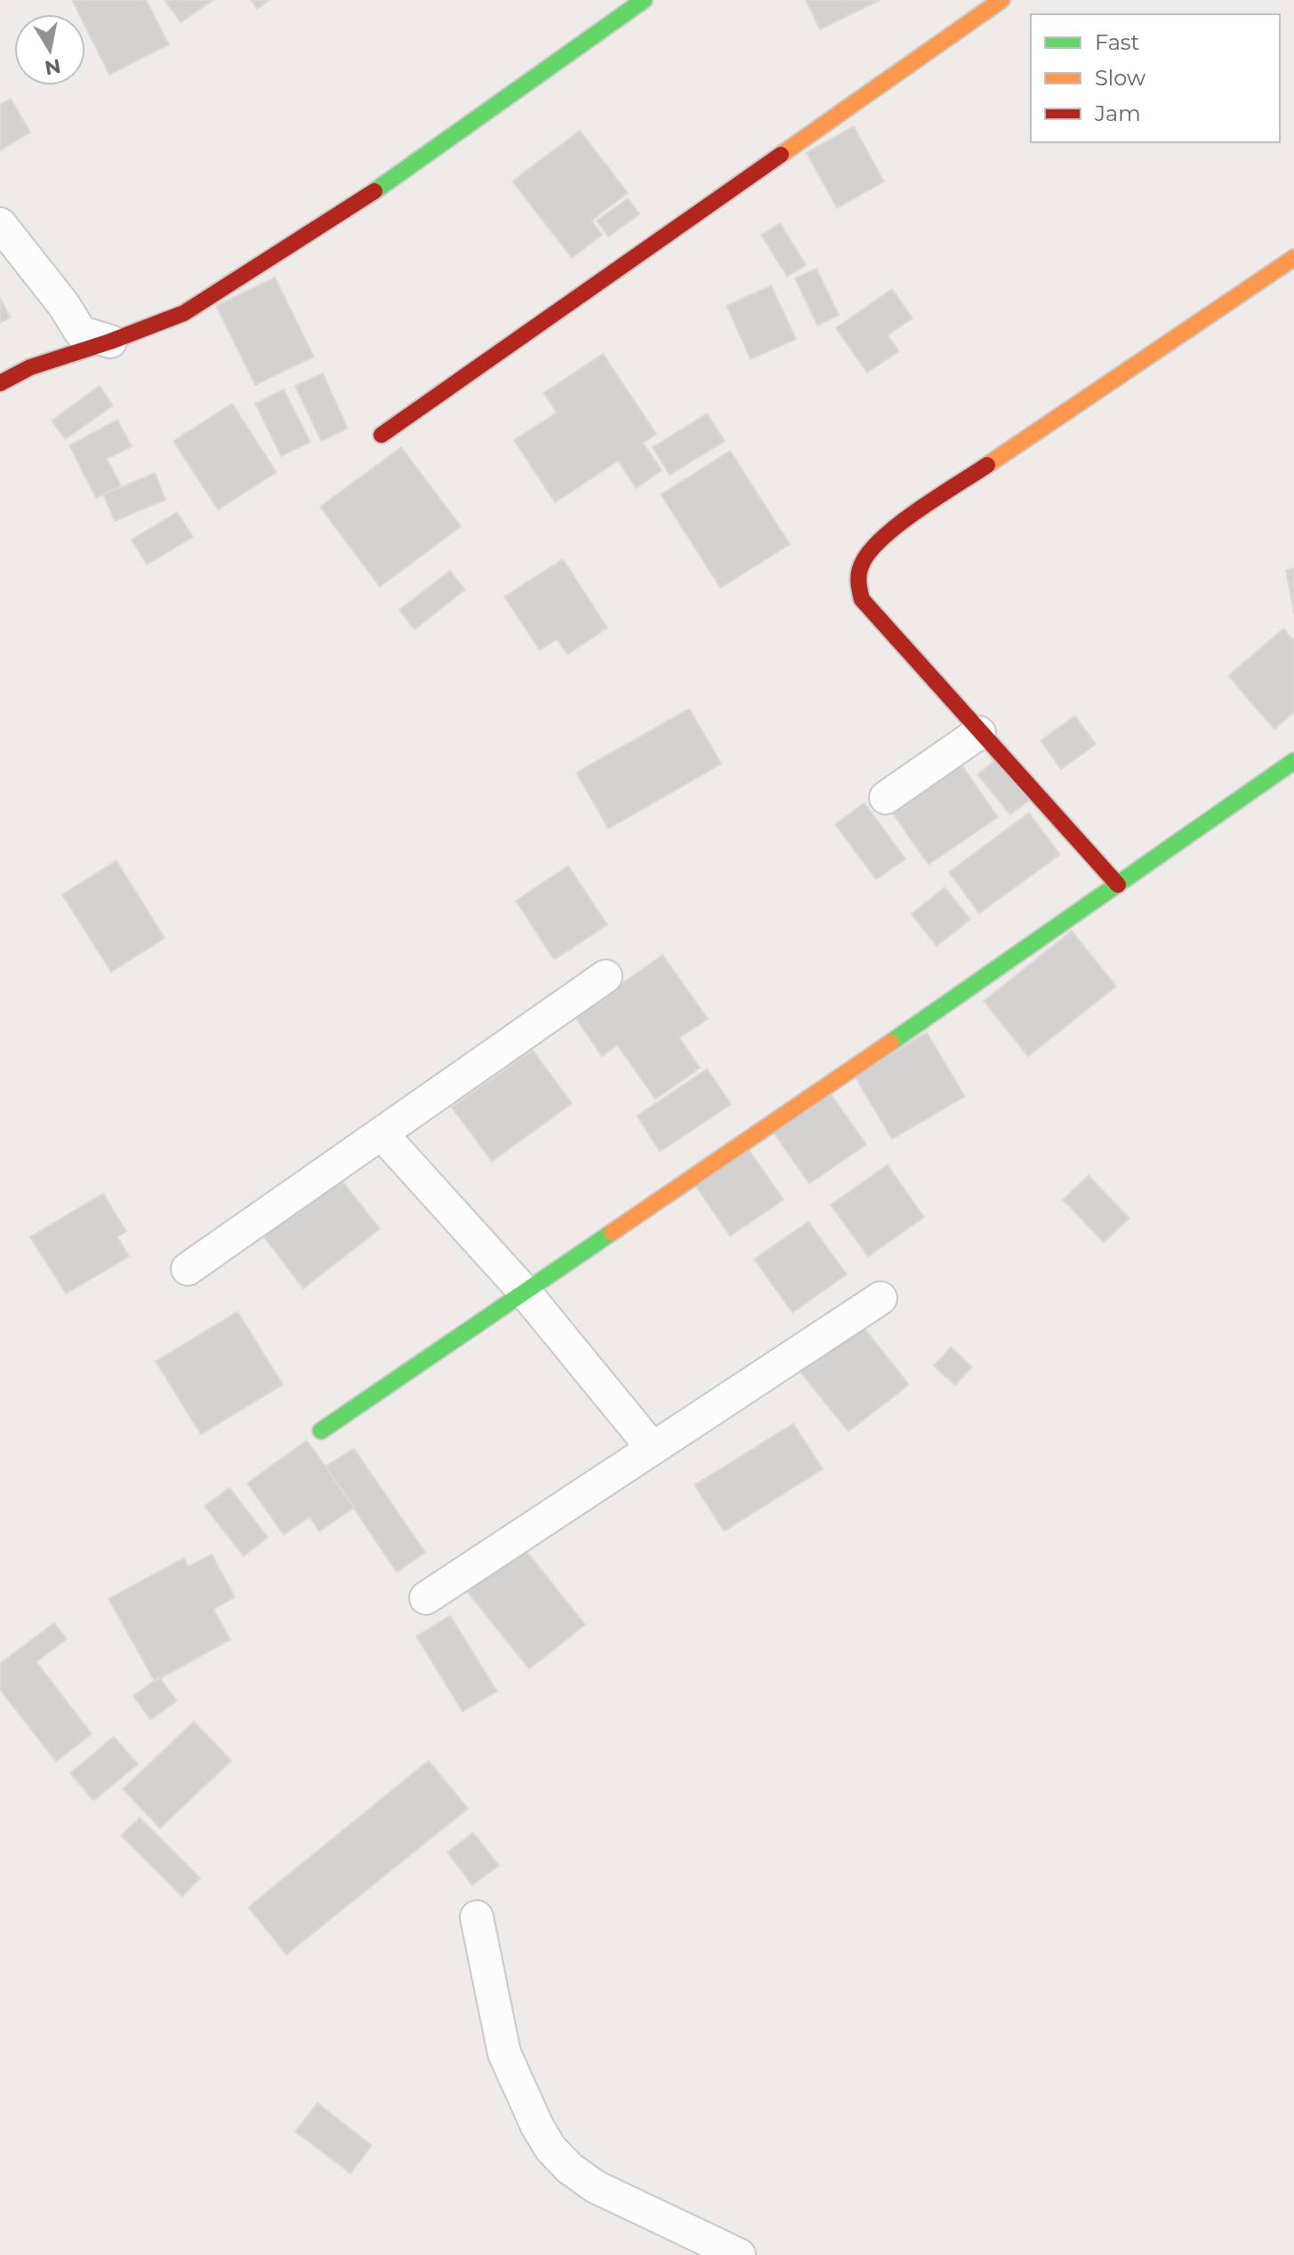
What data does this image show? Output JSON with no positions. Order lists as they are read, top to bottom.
{
  "legend": ["Fast", "Slow", "Jam"],
  "north": "bottom"
}
